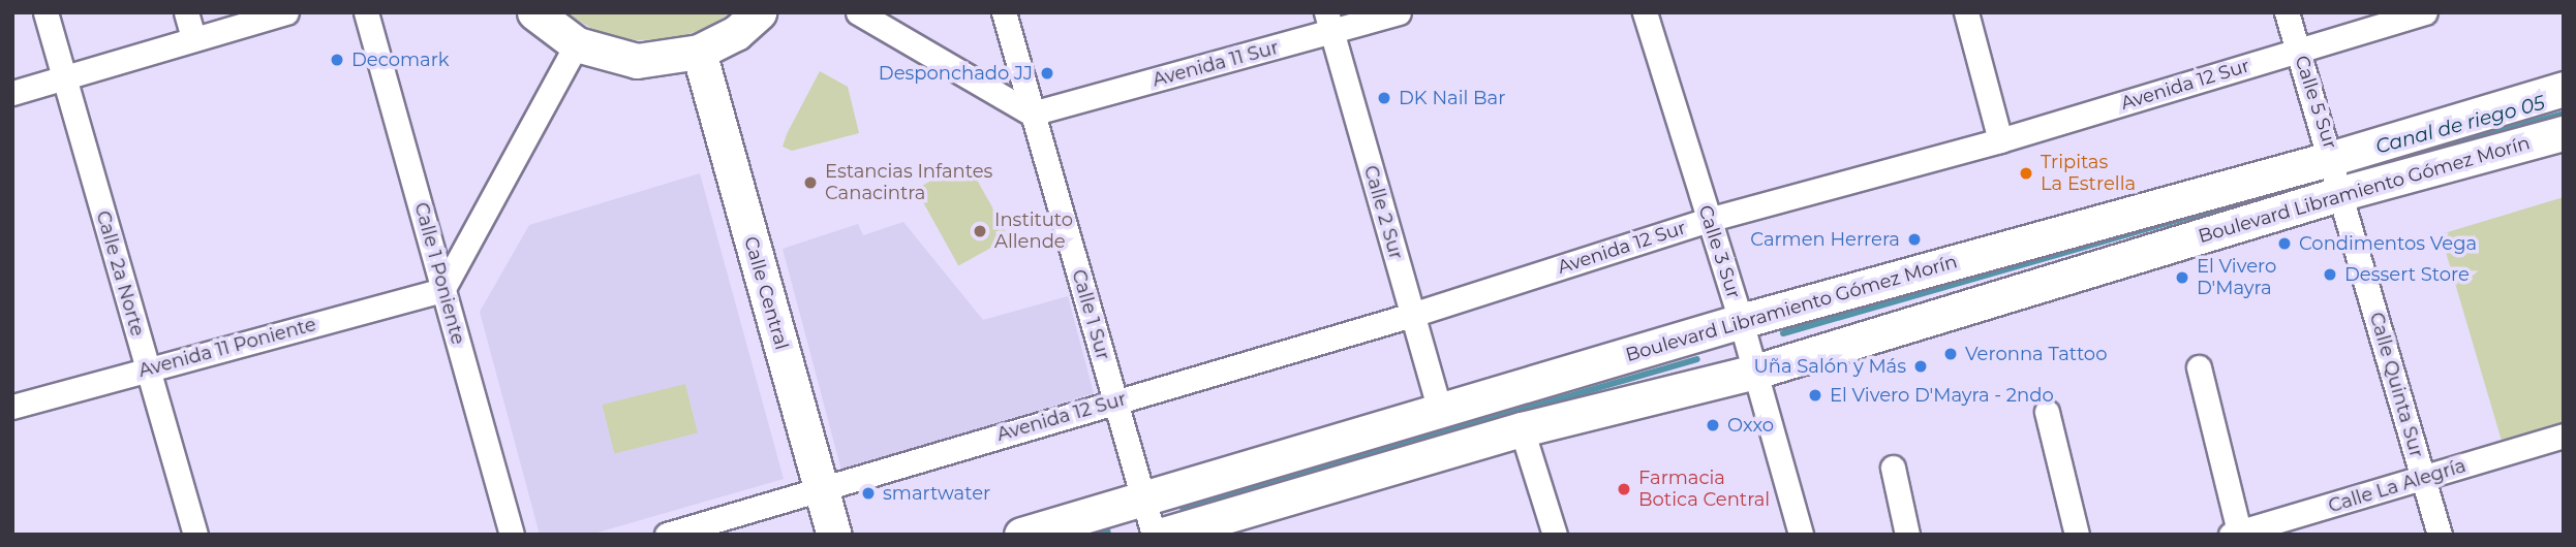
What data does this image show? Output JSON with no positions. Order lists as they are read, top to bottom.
{
  "streets": {
    "main road": ["Boulevard Libramiento Gómez Morín", "Calle Central"],
    "street": [
      "Avenida 11 Sur",
      "Avenida 12 Sur",
      "Calle 5 Sur",
      "Calle 2 Sur",
      "Calle 3 Sur",
      "Calle 2a Norte",
      "Calle 1 Poniente",
      "Calle 1 Sur",
      "Avenida 11 Poniente",
      "Calle Quinta Sur",
      "Calle La Alegría"
    ]
  },
  "crossings": [
    ["Avenida 11 Sur", "Calle 2 Sur"],
    ["Avenida 11 Sur", "Calle 1 Sur"],
    ["Avenida 12 Sur", "Calle 5 Sur"],
    ["Avenida 12 Sur", "Calle 2 Sur"],
    ["Avenida 12 Sur", "Calle 3 Sur"],
    ["Avenida 12 Sur", "Calle Central"],
    ["Avenida 12 Sur", "Calle 1 Sur"],
    ["Calle 5 Sur", "Boulevard Libramiento Gómez Morín"],
    ["Calle 5 Sur", "Calle Quinta Sur"],
    ["Boulevard Libramiento Gómez Morín", "Calle 2 Sur"],
    ["Boulevard Libramiento Gómez Morín", "Calle 3 Sur"],
    ["Boulevard Libramiento Gómez Morín", "Calle 1 Sur"],
    ["Boulevard Libramiento Gómez Morín", "Calle Quinta Sur"],
    ["Calle 2a Norte", "Avenida 11 Poniente"],
    ["Calle 1 Poniente", "Avenida 11 Poniente"],
    ["Calle Quinta Sur", "Calle La Alegría"]
  ],
  "water": ["Canal de riego 05"],
  "places": [
    "Decomark",
    "Desponchado JJ",
    "DK Nail Bar",
    "Tripitas La Estrella",
    "Estancias Infantes Canacintra",
    "Instituto Allende",
    "Carmen Herrera",
    "Condimentos Vega",
    "Dessert Store",
    "El Vivero D'Mayra",
    "Veronna Tattoo",
    "Uña Salón y Más",
    "El Vivero D'Mayra - 2ndo",
    "Oxxo",
    "Farmacia Botica Central",
    "smartwater"
  ]
}
